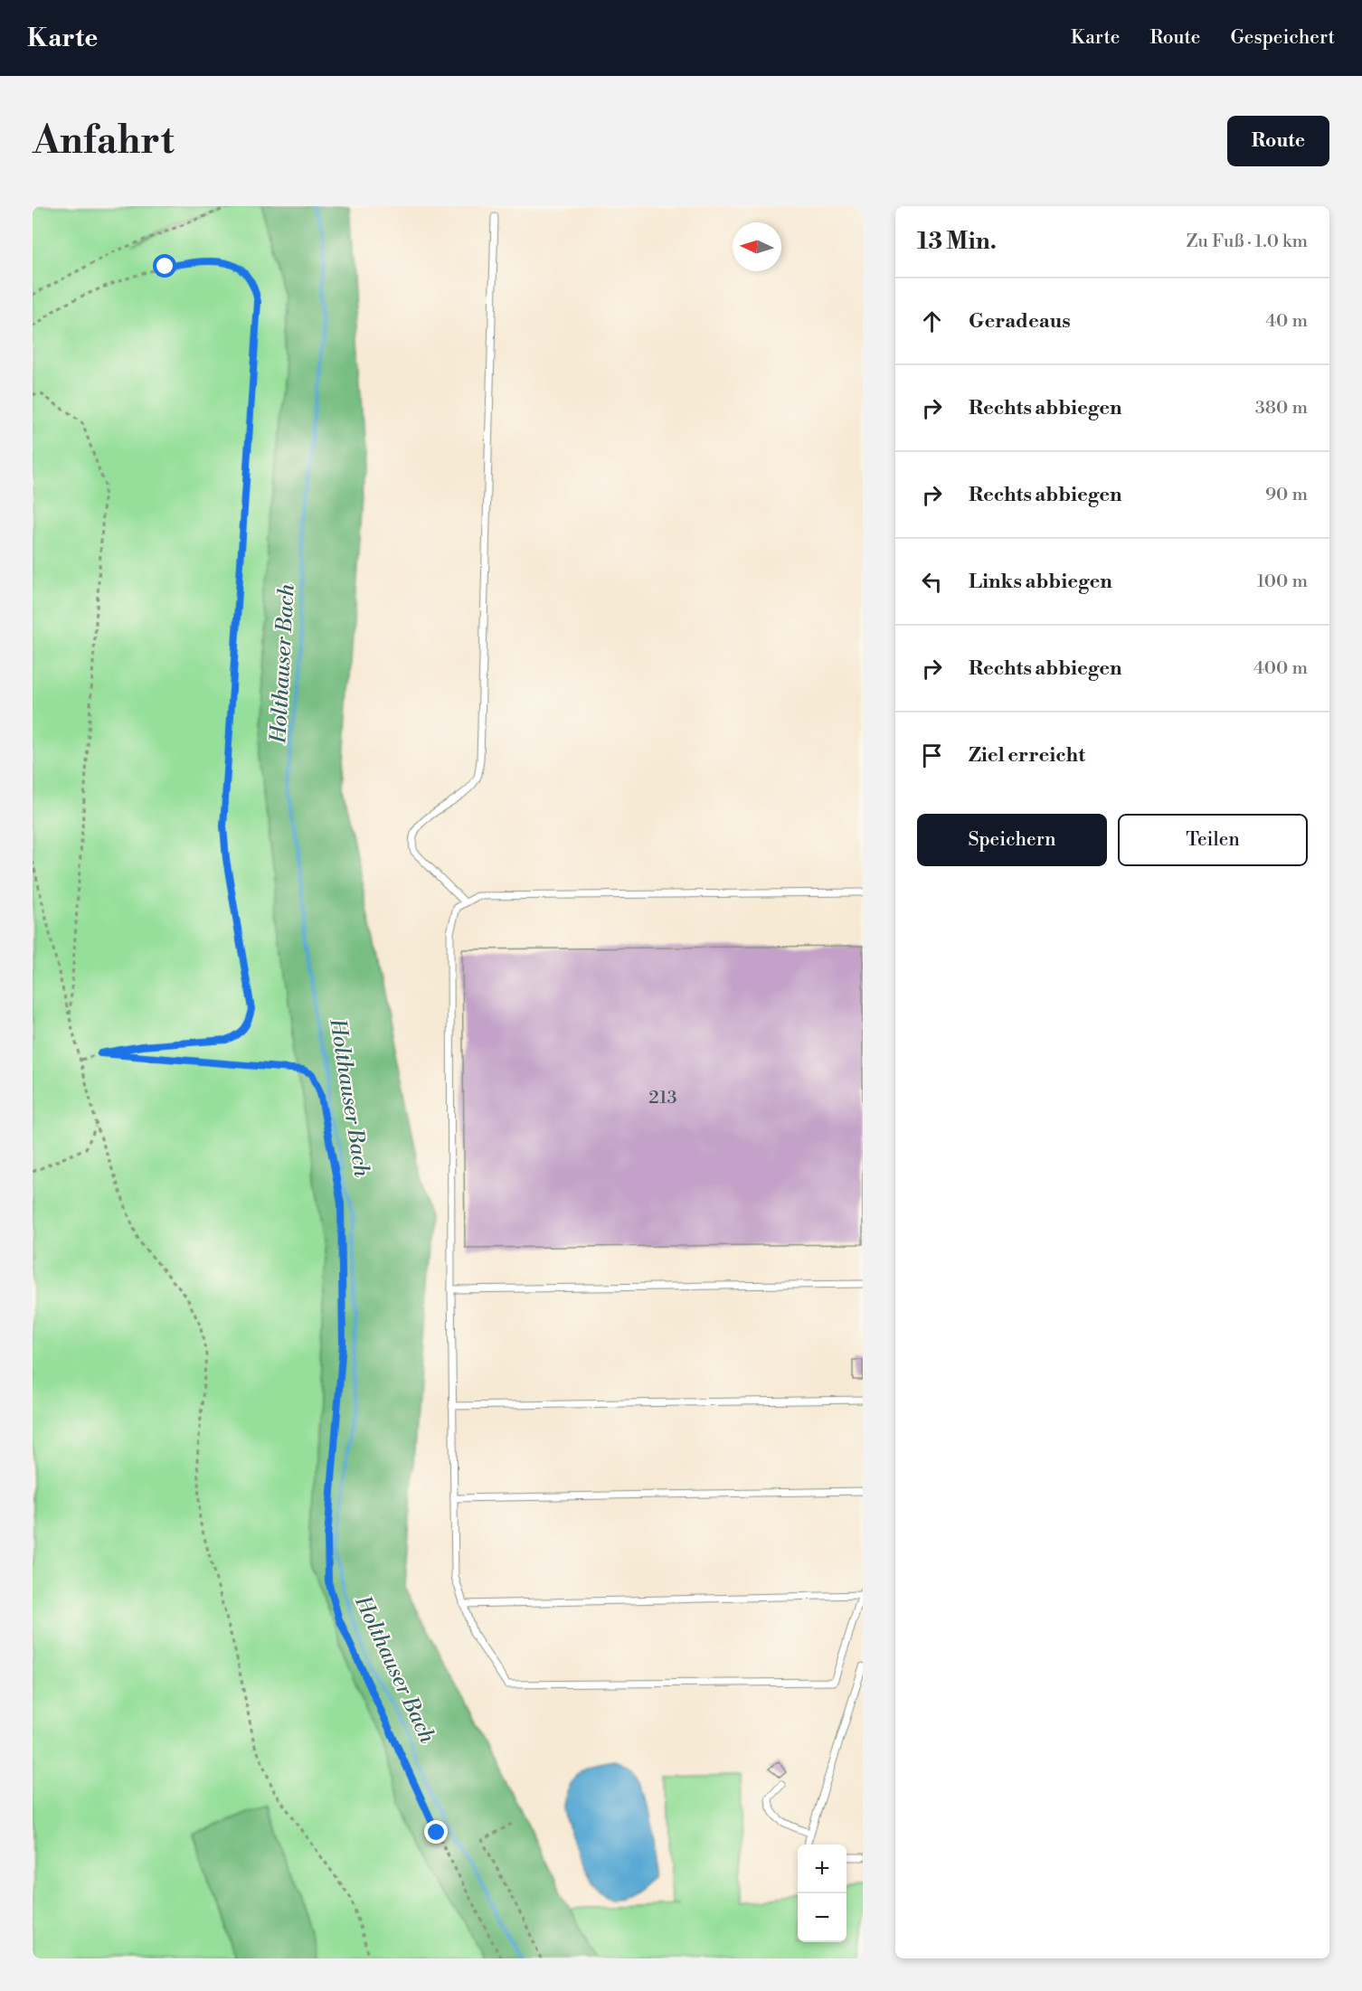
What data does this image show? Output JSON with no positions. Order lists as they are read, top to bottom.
{
  "water": ["Holthauser Bach"],
  "house_numbers": ["213"],
  "north": "left",
  "page": {
    "header": "Karte",
    "nav": ["Karte", "Route", "Gespeichert"],
    "buttons": [
      "Route",
      ["Speichern", "Teilen"]
    ],
    "title": "Anfahrt",
    "heading": ["13 Min.", "Zu Fuß · 1.0 km"],
    "list": [
      ["Geradeaus", "40 m"],
      ["Rechts abbiegen", "380 m"],
      ["Rechts abbiegen", "90 m"],
      ["Links abbiegen", "100 m"],
      ["Rechts abbiegen", "400 m"],
      "Ziel erreicht"
    ],
    "map_buttons": ["+", "−"]
  }
}
